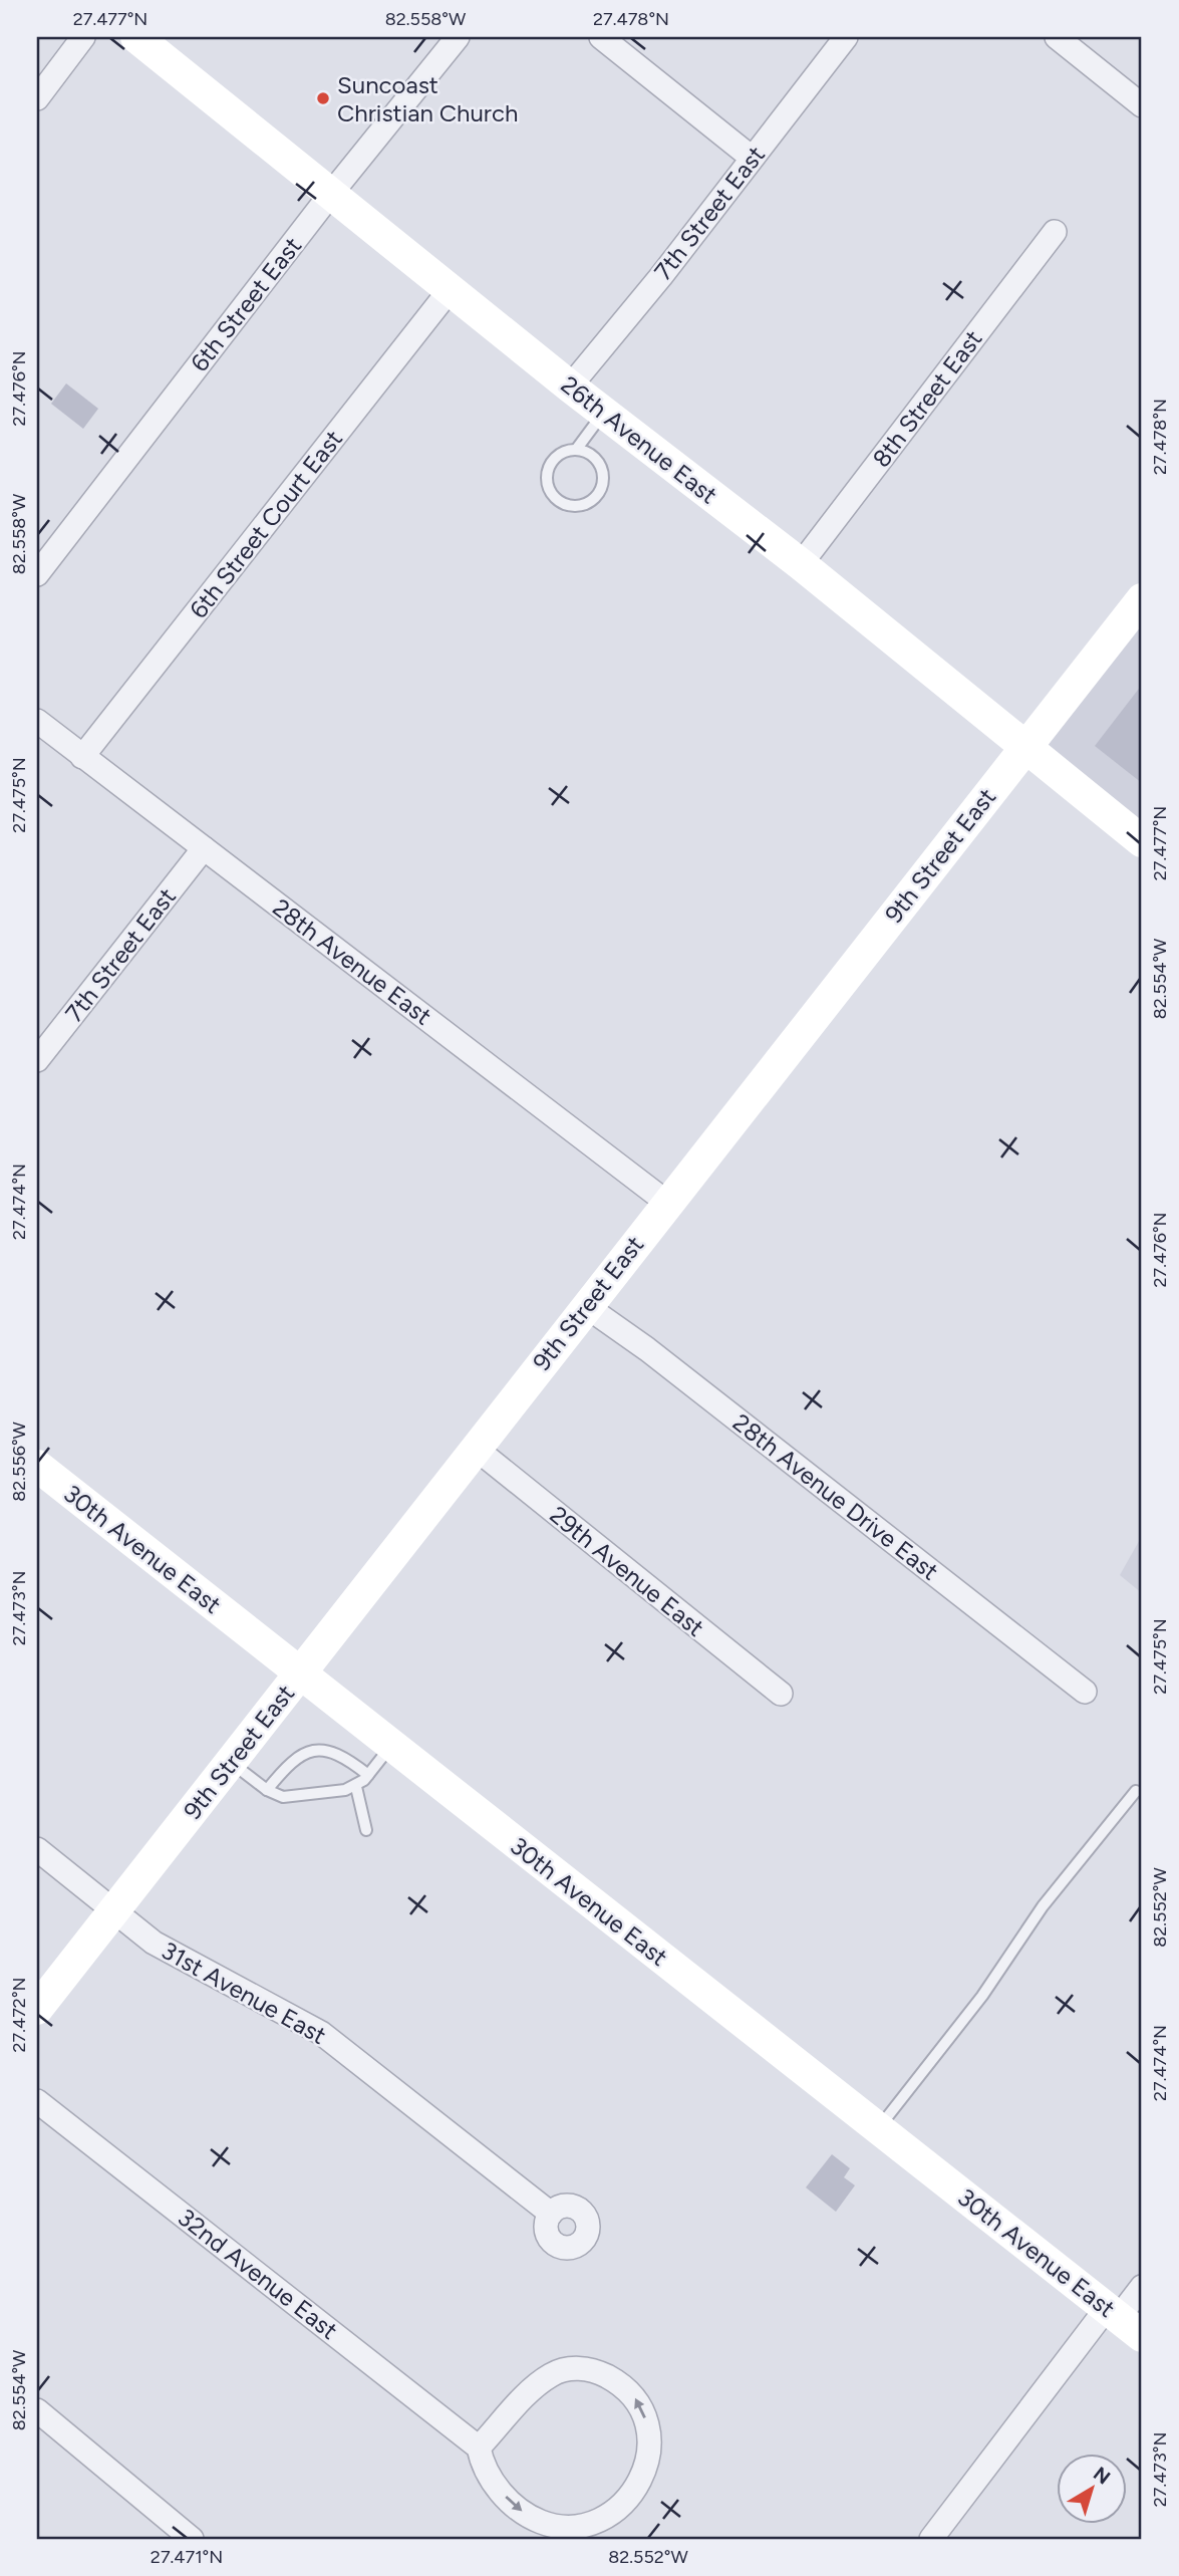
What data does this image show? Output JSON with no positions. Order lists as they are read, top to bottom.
{
  "streets": {
    "street": [
      "7th Street East",
      "6th Street East",
      "8th Street East",
      "26th Avenue East",
      "6th Street Court East",
      "9th Street East",
      "28th Avenue East",
      "28th Avenue Drive East",
      "30th Avenue East",
      "29th Avenue East",
      "31st Avenue East",
      "32nd Avenue East"
    ]
  },
  "crossings": [
    ["7th Street East", "26th Avenue East"],
    ["7th Street East", "28th Avenue East"],
    ["6th Street East", "26th Avenue East"],
    ["8th Street East", "26th Avenue East"],
    ["26th Avenue East", "6th Street Court East"],
    ["26th Avenue East", "9th Street East"],
    ["6th Street Court East", "28th Avenue East"],
    ["9th Street East", "28th Avenue East"],
    ["9th Street East", "28th Avenue Drive East"],
    ["9th Street East", "30th Avenue East"],
    ["9th Street East", "29th Avenue East"],
    ["9th Street East", "31st Avenue East"]
  ],
  "places": ["Suncoast Christian Church"],
  "north": "top right",
  "coordinates": [
    "27.477°N",
    "82.558°W",
    "27.478°N",
    "27.476°N",
    "27.475°N",
    "82.554°W",
    "27.474°N",
    "82.556°W",
    "27.473°N",
    "82.552°W",
    "27.472°N",
    "27.471°N"
  ]
}
